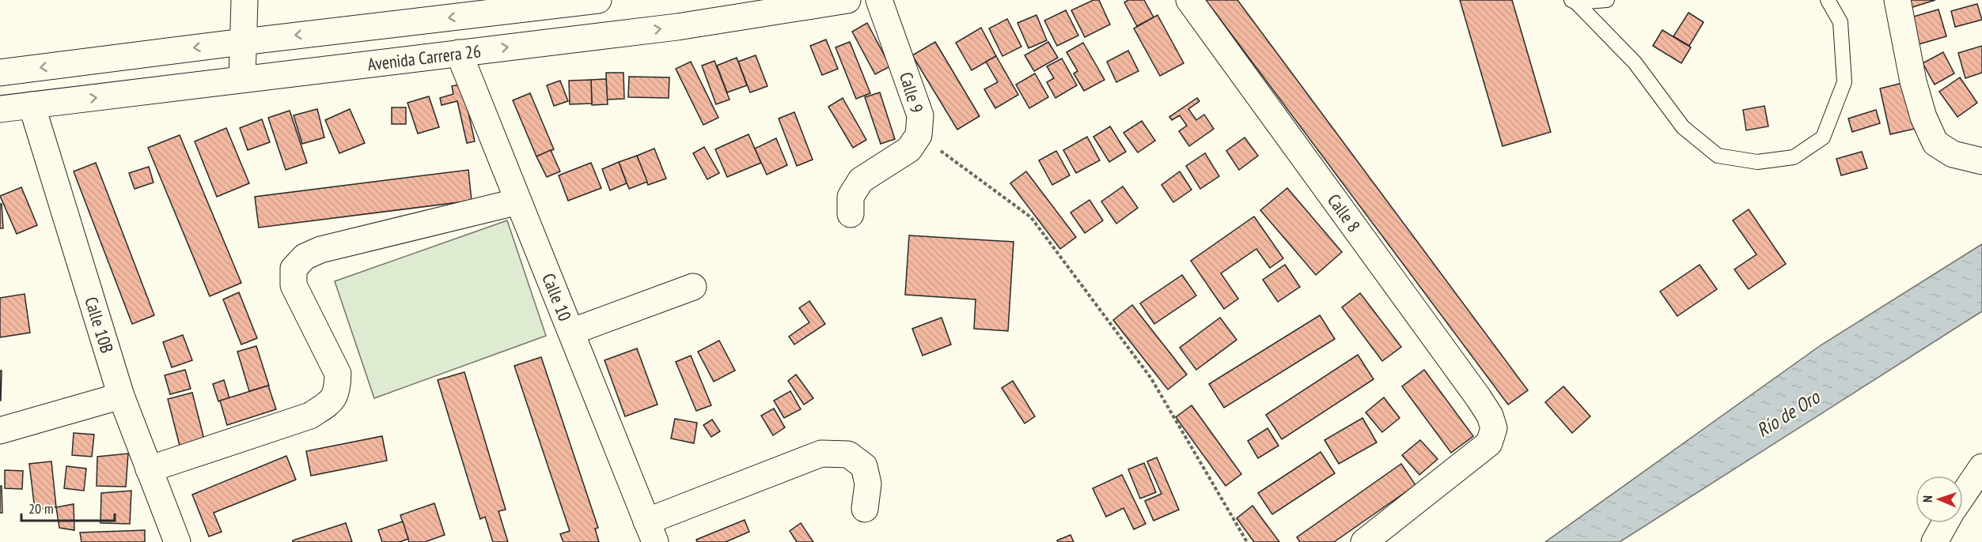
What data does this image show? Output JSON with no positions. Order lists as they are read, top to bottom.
{
  "streets": {
    "street": [
      "Avenida Carrera 26",
      "Calle 9",
      "Calle 8",
      "Calle 10",
      "Calle 10B"
    ]
  },
  "crossings": [
    ["Avenida Carrera 26", "Calle 10"],
    ["Avenida Carrera 26", "Calle 10B"]
  ],
  "water": ["Río de Oro"],
  "scale_bar": "20 m",
  "north": "left"
}
